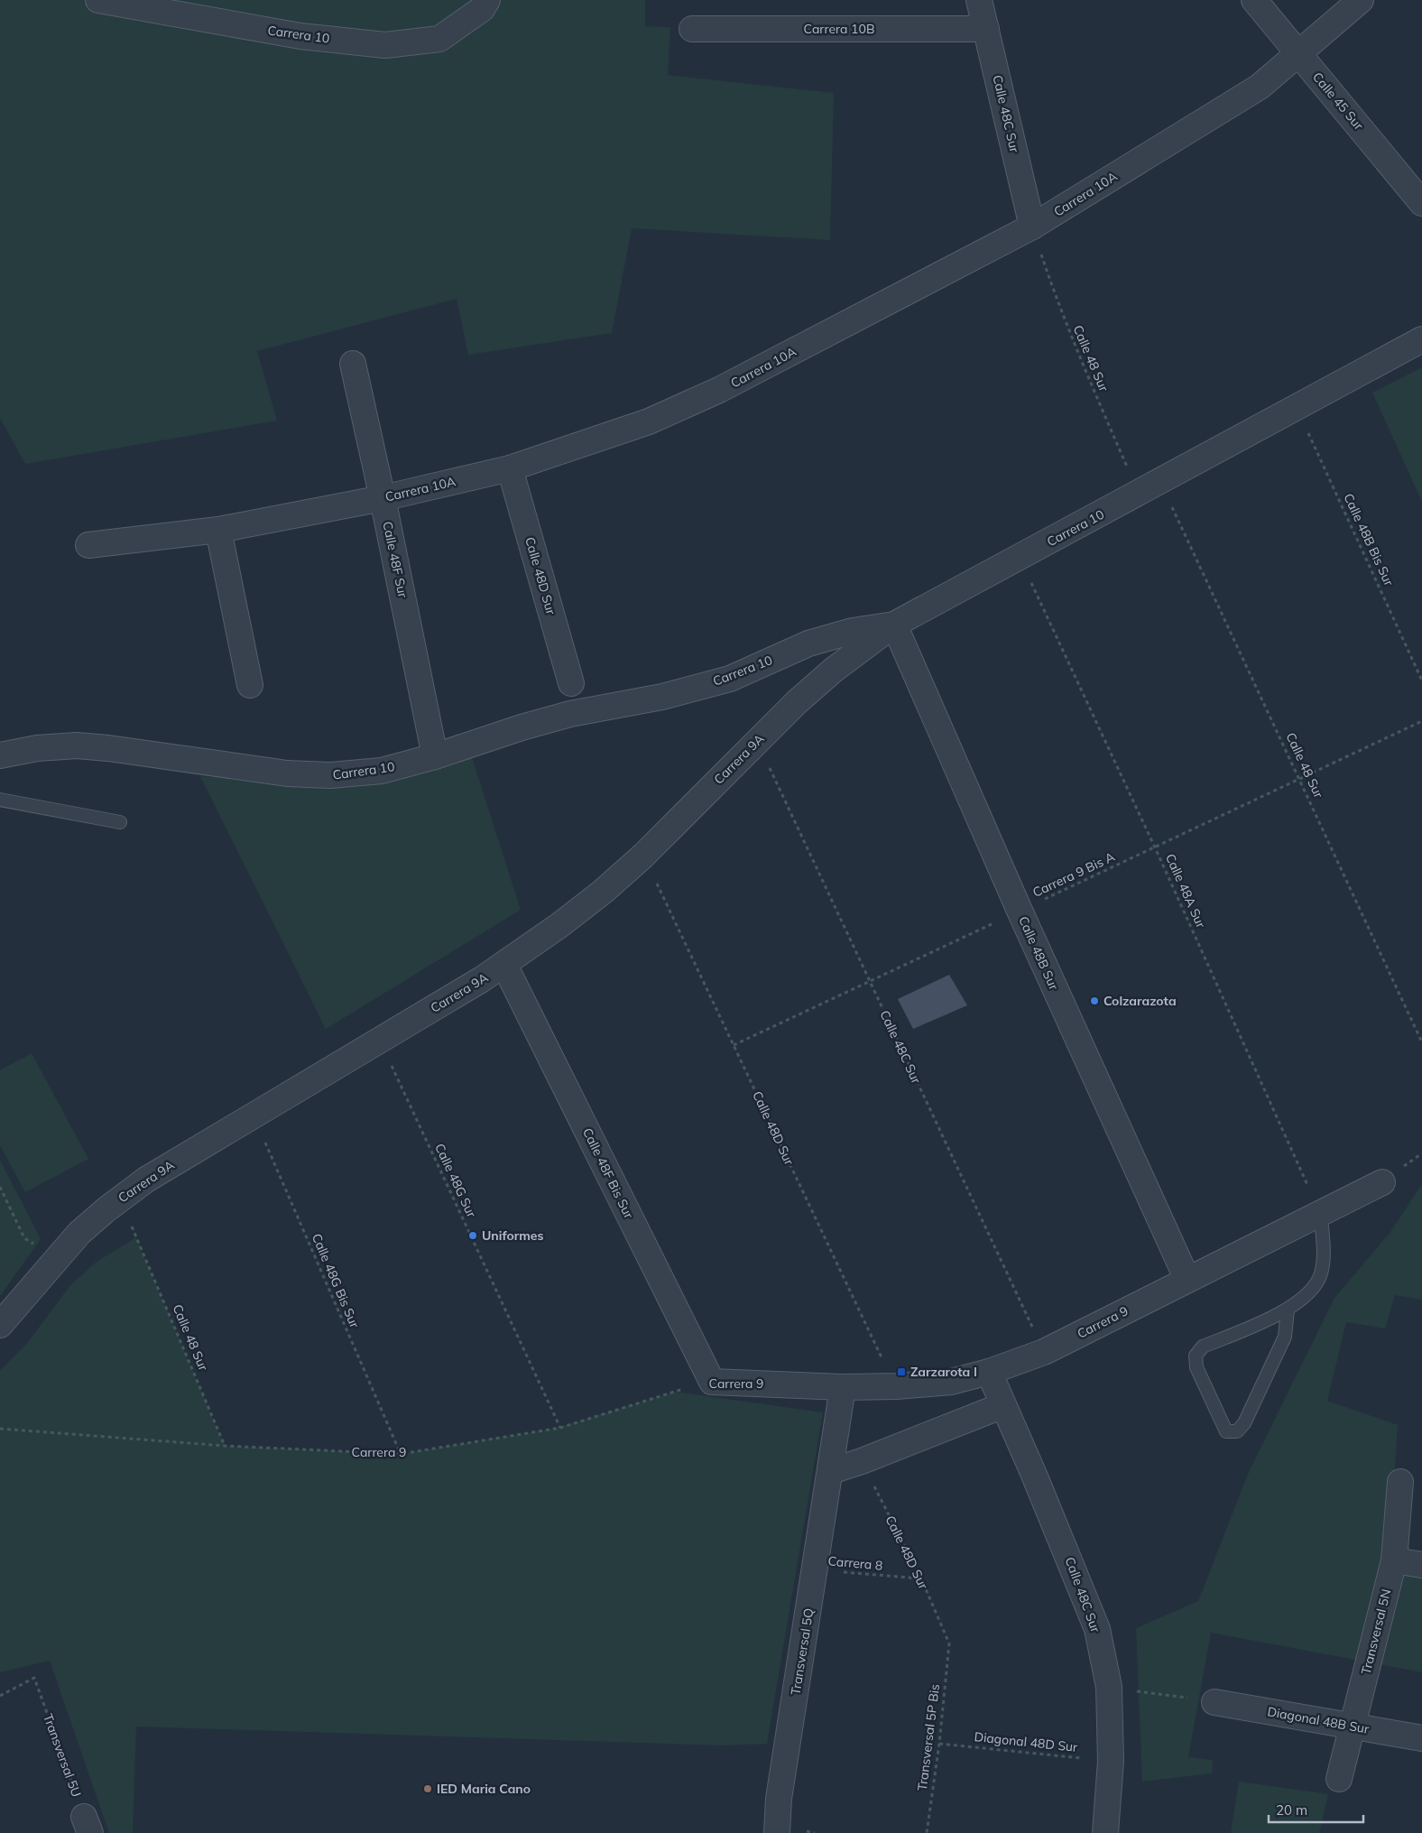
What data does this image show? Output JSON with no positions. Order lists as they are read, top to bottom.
{
  "streets": {
    "street": [
      "Carrera 10B",
      "Carrera 10",
      "Calle 45 Sur",
      "Calle 48C Sur",
      "Carrera 10A",
      "Calle 48F Sur",
      "Calle 48D Sur",
      "Carrera 9A",
      "Calle 48B Sur",
      "Calle 48F Bis Sur",
      "Carrera 9",
      "Transversal 5N",
      "Transversal 5Q",
      "Diagonal 48B Sur"
    ],
    "path": [
      "Calle 48 Sur",
      "Calle 48B Bis Sur",
      "Carrera 9 Bis A",
      "Calle 48A Sur",
      "Calle 48G Sur",
      "Calle 48G Bis Sur",
      "Carrera 8",
      "Transversal 5P Bis",
      "Diagonal 48D Sur",
      "Transversal 5U"
    ]
  },
  "crossings": [
    ["Carrera 10B", "Calle 48C Sur"],
    ["Carrera 10", "Calle 48 Sur"],
    ["Carrera 10", "Calle 48B Bis Sur"],
    ["Carrera 10", "Calle 48F Sur"],
    ["Carrera 10", "Carrera 9A"],
    ["Carrera 10", "Calle 48B Sur"],
    ["Calle 45 Sur", "Carrera 10A"],
    ["Calle 48C Sur", "Carrera 10A"],
    ["Calle 48C Sur", "Calle 48 Sur"],
    ["Calle 48C Sur", "Carrera 9A"],
    ["Calle 48C Sur", "Carrera 9 Bis A"],
    ["Calle 48C Sur", "Carrera 9"],
    ["Calle 48C Sur", "Diagonal 48D Sur"],
    ["Carrera 10A", "Calle 48 Sur"],
    ["Carrera 10A", "Calle 48F Sur"],
    ["Carrera 10A", "Calle 48D Sur"],
    ["Calle 48 Sur", "Carrera 9 Bis A"],
    ["Calle 48 Sur", "Carrera 9"],
    ["Calle 48D Sur", "Carrera 9 Bis A"],
    ["Calle 48D Sur", "Carrera 9"],
    ["Calle 48D Sur", "Carrera 8"],
    ["Calle 48D Sur", "Transversal 5P Bis"],
    ["Carrera 9A", "Calle 48B Sur"],
    ["Carrera 9A", "Calle 48F Bis Sur"],
    ["Carrera 9A", "Calle 48G Sur"],
    ["Carrera 9A", "Calle 48G Bis Sur"],
    ["Carrera 9 Bis A", "Calle 48A Sur"],
    ["Carrera 9 Bis A", "Calle 48B Sur"],
    ["Calle 48A Sur", "Carrera 9"],
    ["Calle 48B Sur", "Carrera 9"],
    ["Calle 48F Bis Sur", "Carrera 9"],
    ["Calle 48G Sur", "Carrera 9"],
    ["Calle 48G Bis Sur", "Carrera 9"],
    ["Carrera 9", "Transversal 5Q"],
    ["Carrera 8", "Transversal 5Q"],
    ["Transversal 5N", "Diagonal 48B Sur"],
    ["Transversal 5P Bis", "Diagonal 48D Sur"]
  ],
  "places": {
    "other": ["Colzarazota", "Uniformes", "IED Maria Cano"],
    "transit": ["Zarzarota I"]
  },
  "scale_bar": "20 m"
}
